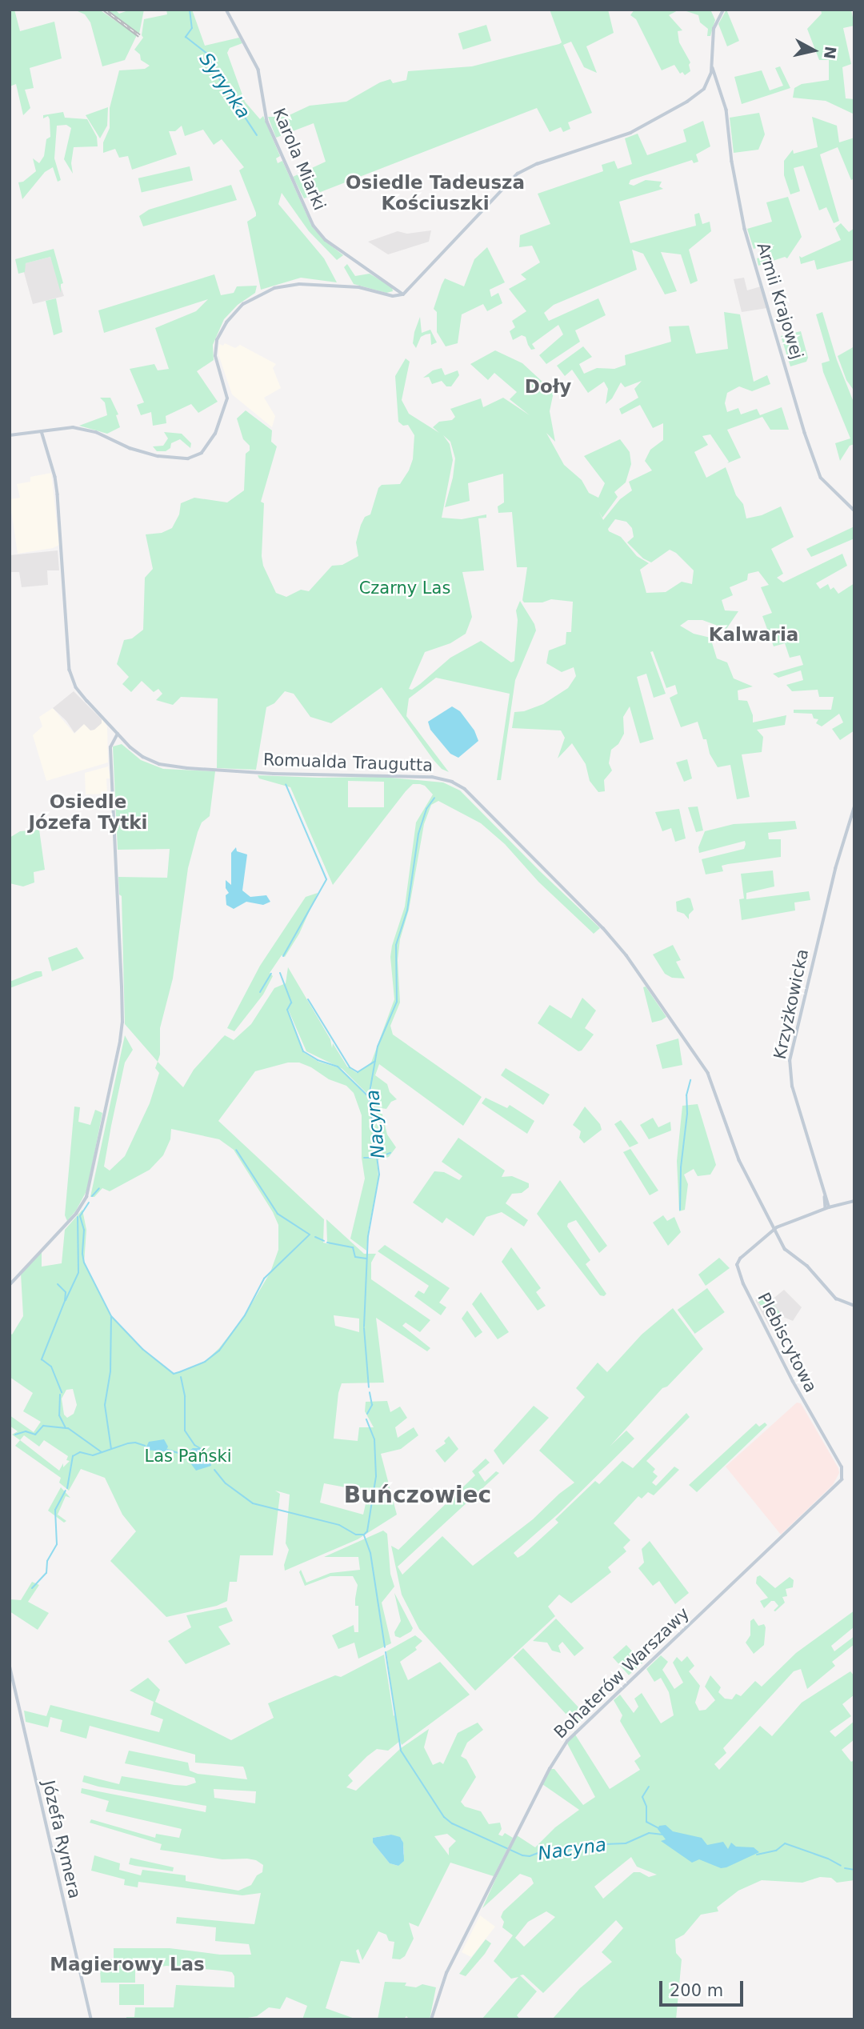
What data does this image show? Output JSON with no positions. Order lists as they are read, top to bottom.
{
  "streets": {
    "street": [
      "Karola Miarki",
      "Armii Krajowej",
      "Romualda Traugutta",
      "Krzyżkowicka",
      "Plebiscytowa",
      "Bohaterów Warszawy",
      "Józefa Rymera"
    ]
  },
  "crossings": [
    ["Romualda Traugutta", "Plebiscytowa"],
    ["Krzyżkowicka", "Plebiscytowa"],
    ["Plebiscytowa", "Bohaterów Warszawy"]
  ],
  "districts": [
    "Osiedle Tadeusza Kościuszki",
    "Doły",
    "Kalwaria",
    "Osiedle Józefa Tytki",
    "Buńczowiec",
    "Magierowy Las"
  ],
  "water": ["Syrynka", "Nacyna"],
  "parks": ["Czarny Las", "Las Pański"],
  "scale_bar": "200 m",
  "north": "right"
}
